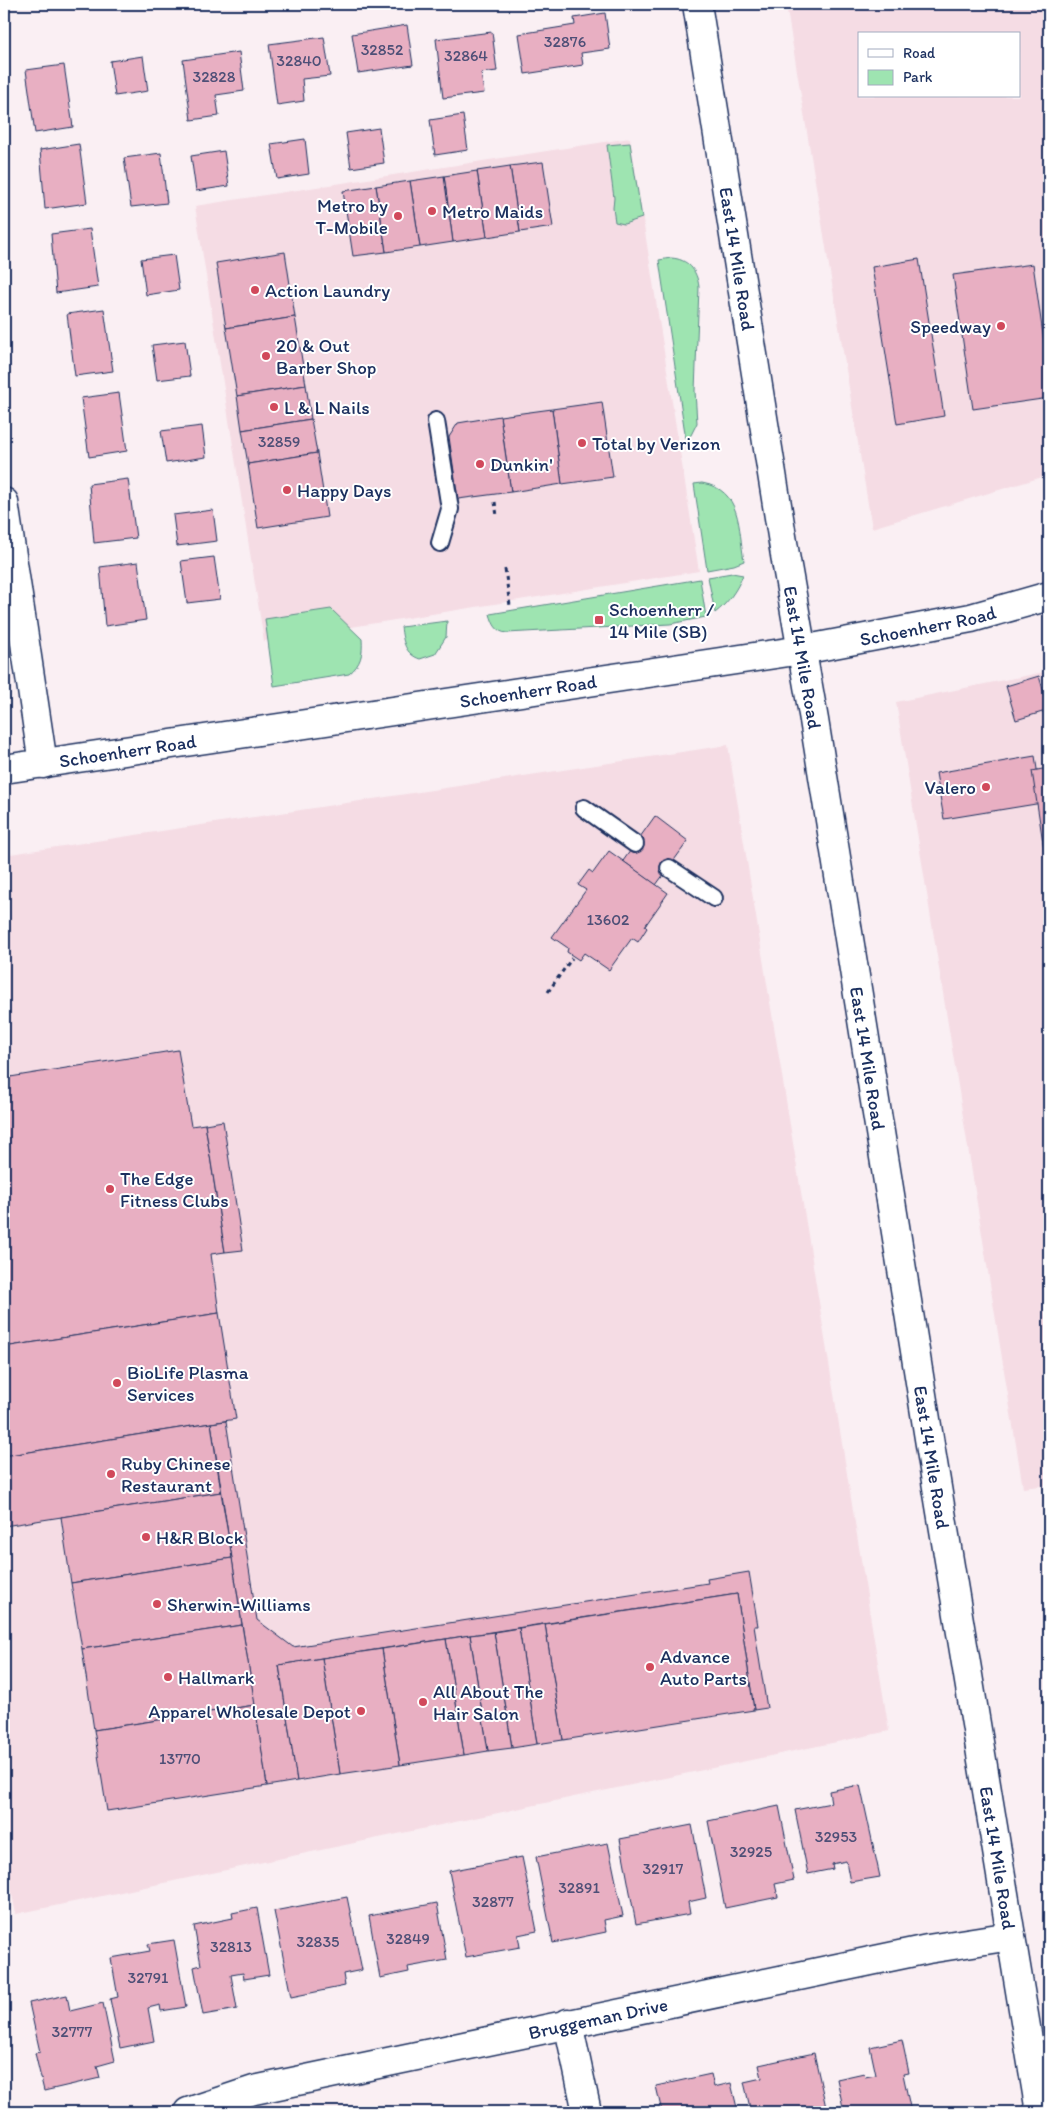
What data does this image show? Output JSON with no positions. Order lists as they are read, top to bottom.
{
  "streets": {
    "main road": ["East 14 Mile Road", "Schoenherr Road", "Bruggeman Drive"]
  },
  "crossings": [
    ["East 14 Mile Road", "Schoenherr Road"],
    ["East 14 Mile Road", "Bruggeman Drive"]
  ],
  "places": {
    "other": [
      "Metro Maids",
      "Metro by T-Mobile",
      "Action Laundry",
      "Speedway",
      "20 & Out Barber Shop",
      "L & L Nails",
      "Total by Verizon",
      "Dunkin'",
      "Happy Days",
      "Valero",
      "The Edge Fitness Clubs",
      "BioLife Plasma Services",
      "Ruby Chinese Restaurant",
      "H&R Block",
      "Sherwin-Williams",
      "Advance Auto Parts",
      "Hallmark",
      "All About The Hair Salon",
      "Apparel Wholesale Depot"
    ],
    "transit": ["Schoenherr / 14 Mile (SB)"]
  },
  "house_numbers": [
    "32876",
    "32852",
    "32864",
    "32840",
    "32828",
    "32859",
    "13602",
    "13770",
    "32953",
    "32925",
    "32917",
    "32891",
    "32877",
    "32849",
    "32835",
    "32813",
    "32791",
    "32777"
  ],
  "legend": ["Road", "Park"]
}
